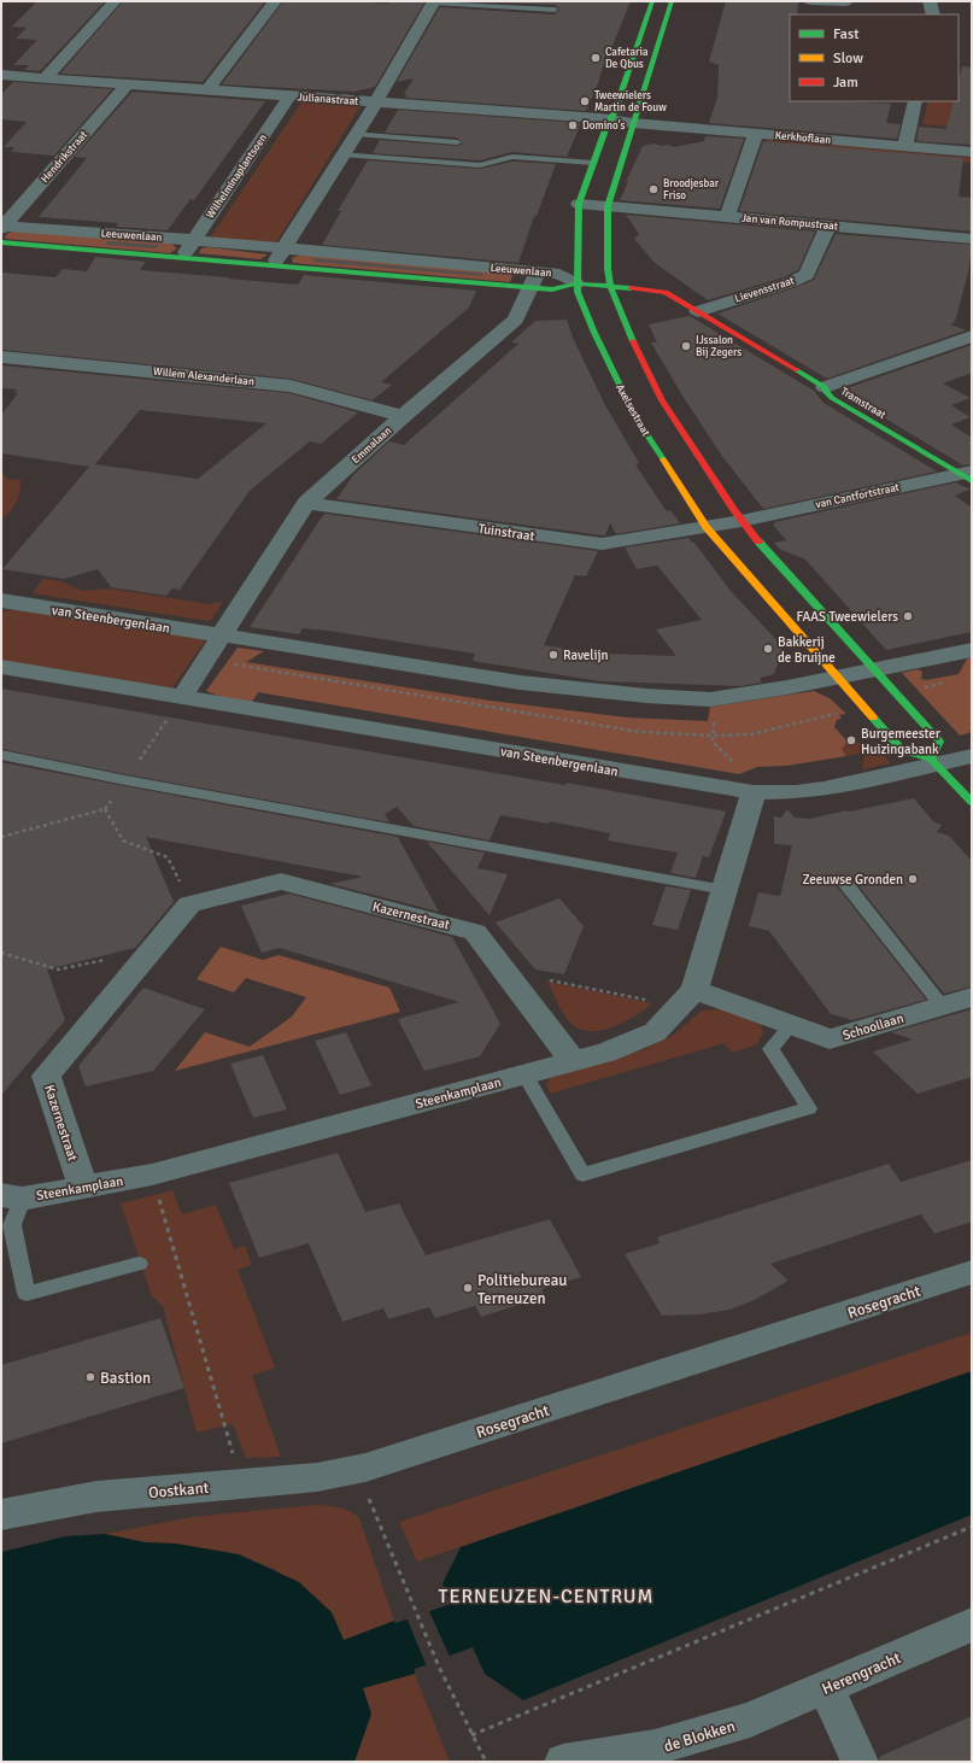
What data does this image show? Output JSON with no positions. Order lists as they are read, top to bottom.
{
  "streets": {
    "street": [
      "Julianastraat",
      "Kerkhoflaan",
      "Hendrikstraat",
      "Wilhelminaplantsoen",
      "Jan van Rompustraat",
      "Leeuwenlaan",
      "Lievensstraat",
      "Willem Alexanderlaan",
      "Tramstraat",
      "Axelsestraat",
      "Emmalaan",
      "van Cantfortstraat",
      "Tuinstraat",
      "van Steenbergenlaan",
      "Kazernestraat",
      "Schoollaan",
      "Steenkamplaan",
      "Rosegracht",
      "Oostkant",
      "Herengracht",
      "de Blokken"
    ]
  },
  "crossings": [
    ["Julianastraat", "Hendrikstraat"],
    ["Julianastraat", "Wilhelminaplantsoen"],
    ["Julianastraat", "Axelsestraat"],
    ["Hendrikstraat", "Leeuwenlaan"],
    ["Wilhelminaplantsoen", "Leeuwenlaan"],
    ["Jan van Rompustraat", "Lievensstraat"],
    ["Leeuwenlaan", "Axelsestraat"],
    ["Leeuwenlaan", "Emmalaan"],
    ["Lievensstraat", "Tramstraat"],
    ["Willem Alexanderlaan", "Emmalaan"],
    ["Tramstraat", "van Cantfortstraat"],
    ["Axelsestraat", "Tuinstraat"],
    ["Axelsestraat", "van Steenbergenlaan"],
    ["Emmalaan", "Tuinstraat"],
    ["Emmalaan", "van Steenbergenlaan"],
    ["van Steenbergenlaan", "Steenkamplaan"],
    ["Kazernestraat", "Steenkamplaan"],
    ["Schoollaan", "Steenkamplaan"],
    ["Rosegracht", "Oostkant"],
    ["Herengracht", "de Blokken"]
  ],
  "districts": ["TERNEUZEN-CENTRUM"],
  "places": [
    "Cafetaria De Qbus",
    "Tweewielers Martin de Fouw",
    "Domino's",
    "Broodjesbar Friso",
    "IJssalon Bij Zegers",
    "FAAS Tweewielers",
    "Bakkerij de Bruijne",
    "Ravelijn",
    "Burgemeester Huizingabank",
    "Zeeuwse Gronden",
    "Politiebureau Terneuzen",
    "Bastion"
  ],
  "legend": ["Fast", "Slow", "Jam"]
}
